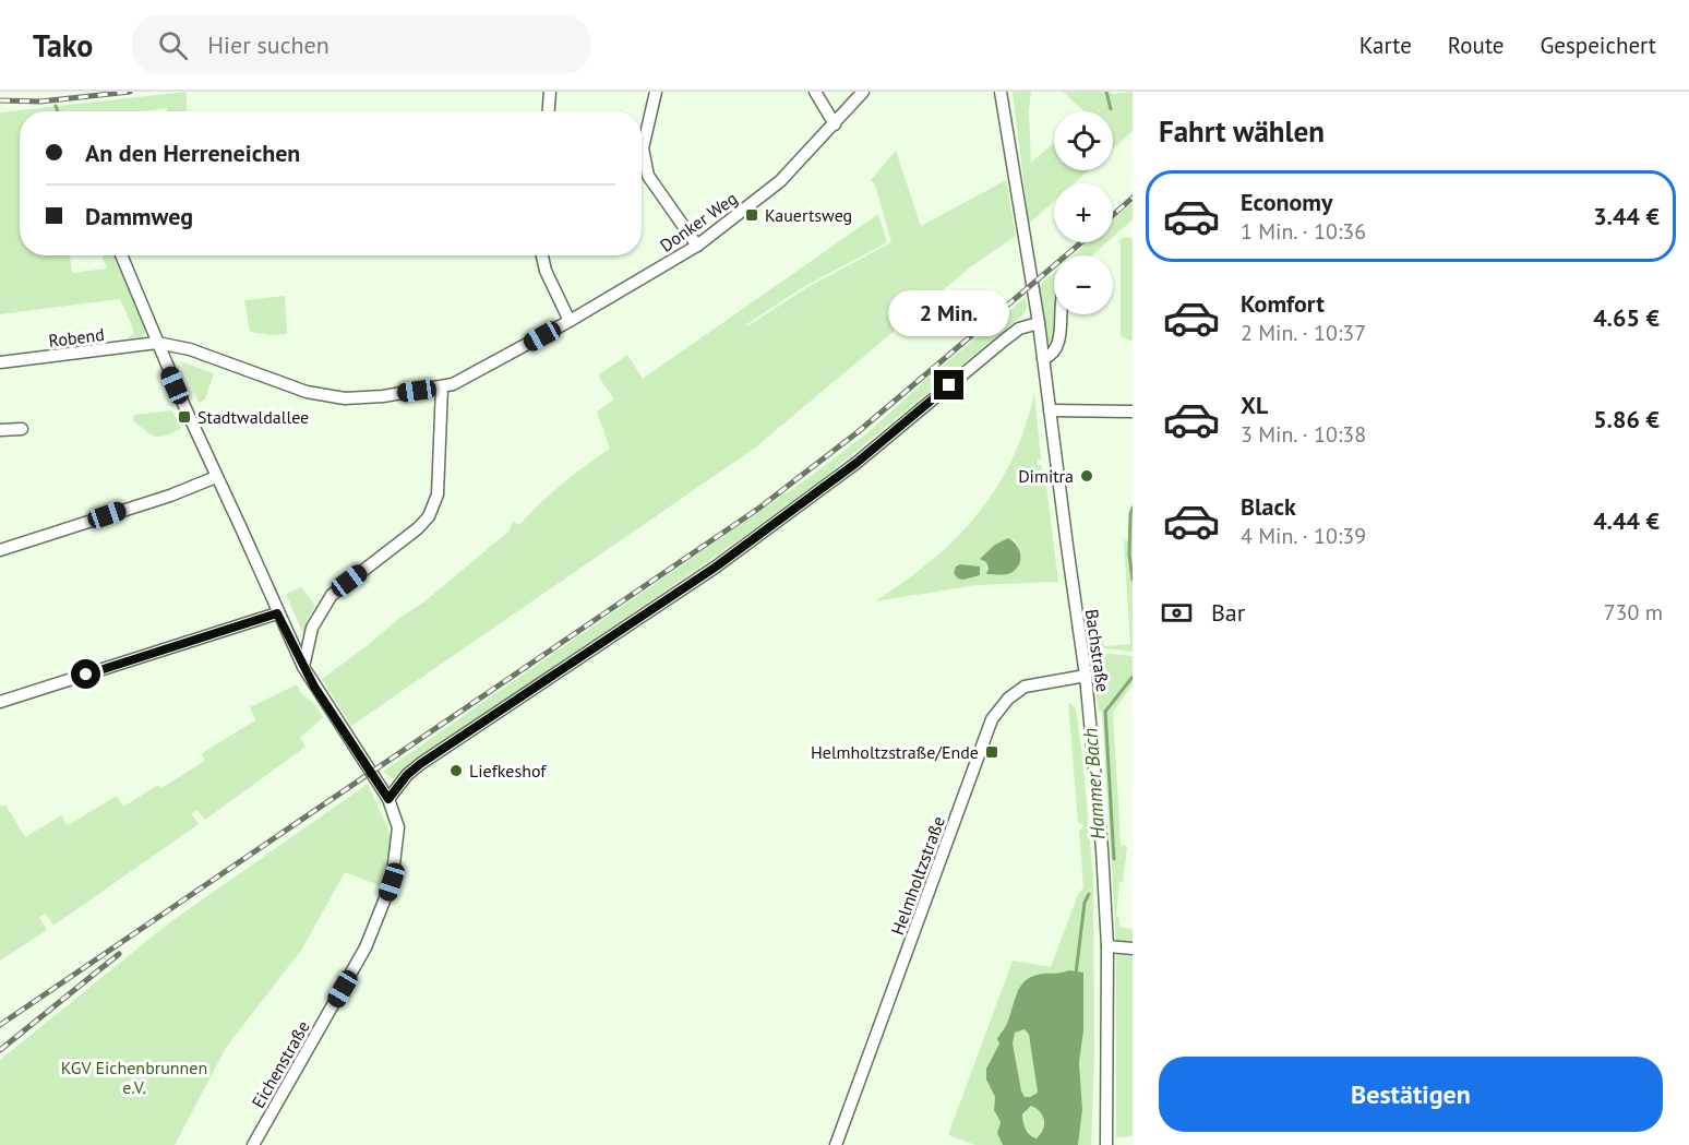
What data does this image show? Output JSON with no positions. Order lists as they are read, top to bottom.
{
  "streets": {
    "street": [
      "Donker Weg",
      "Robend",
      "Bachstraße",
      "Helmholtzstraße",
      "Eichenstraße"
    ]
  },
  "crossings": [
    ["Donker Weg", "Robend"],
    ["Bachstraße", "Helmholtzstraße"]
  ],
  "water": ["Hammer Bach"],
  "parks": ["KGV Eichenbrunnen e.V."],
  "places": {
    "transit": ["Kauertsweg", "Stadtwaldallee", "Helmholtzstraße/Ende"],
    "other": ["Dimitra", "Liefkeshof"]
  },
  "page": {
    "header": "Tako",
    "search": "Hier suchen",
    "nav": ["Karte", "Route", "Gespeichert"],
    "heading": "Fahrt wählen",
    "map_buttons": ["+", "−"],
    "banner": ["An den Herreneichen", "Dammweg"],
    "list": [
      {
        "name": "Economy",
        "note": "1 Min. · 10:36",
        "value": "3.44 €"
      },
      {
        "name": "Komfort",
        "note": "2 Min. · 10:37",
        "value": "4.65 €"
      },
      {
        "name": "XL",
        "note": "3 Min. · 10:38",
        "value": "5.86 €"
      },
      {
        "name": "Black",
        "note": "4 Min. · 10:39",
        "value": "4.44 €"
      }
    ],
    "bubble": "2 Min.",
    "pay": ["Bar", "730 m"],
    "buttons": "Bestätigen"
  }
}
